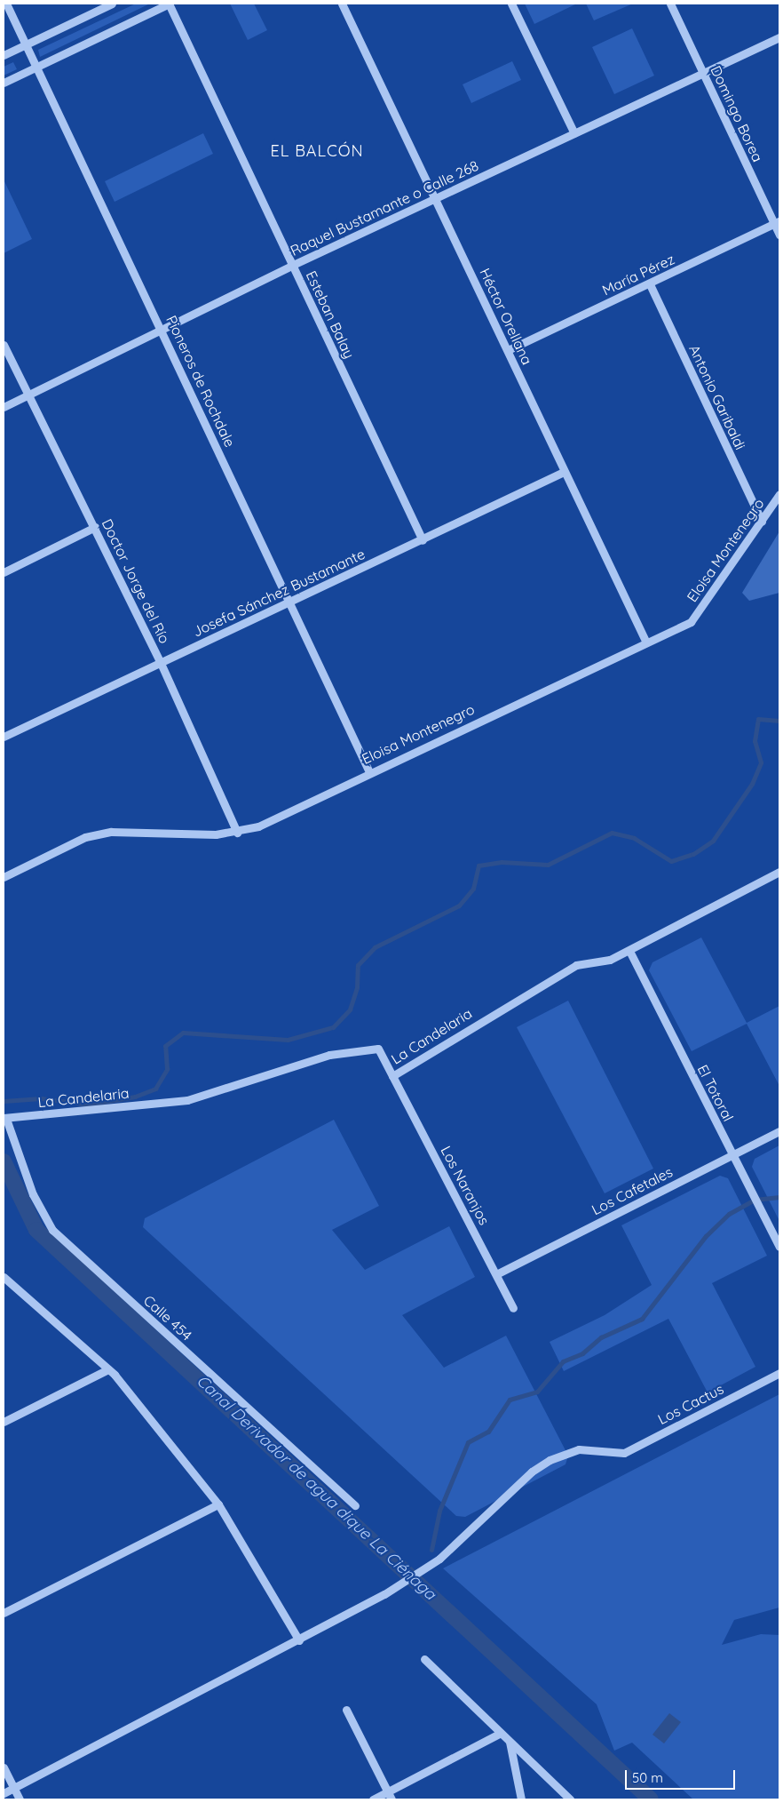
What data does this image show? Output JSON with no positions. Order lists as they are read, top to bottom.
{
  "streets": {
    "street": [
      "Domingo Borea",
      "Raquel Bustamante o Calle 268",
      "María Pérez",
      "Esteban Balay",
      "Héctor Orellana",
      "Pioneros de Rochdale",
      "Antonio Garibaldi",
      "Eloisa Montenegro",
      "Doctor Jorge del Río",
      "Josefa Sánchez Bustamante",
      "La Candelaria",
      "El Totoral",
      "Los Naranjos",
      "Los Cafetales",
      "Calle 454",
      "Los Cactus"
    ]
  },
  "crossings": [
    ["Domingo Borea", "Raquel Bustamante o Calle 268"],
    ["Domingo Borea", "María Pérez"],
    ["Raquel Bustamante o Calle 268", "Esteban Balay"],
    ["Raquel Bustamante o Calle 268", "Héctor Orellana"],
    ["Raquel Bustamante o Calle 268", "Pioneros de Rochdale"],
    ["Raquel Bustamante o Calle 268", "Doctor Jorge del Río"],
    ["María Pérez", "Héctor Orellana"],
    ["María Pérez", "Antonio Garibaldi"],
    ["Esteban Balay", "Josefa Sánchez Bustamante"],
    ["Héctor Orellana", "Eloisa Montenegro"],
    ["Héctor Orellana", "Josefa Sánchez Bustamante"],
    ["Pioneros de Rochdale", "Eloisa Montenegro"],
    ["Pioneros de Rochdale", "Josefa Sánchez Bustamante"],
    ["Antonio Garibaldi", "Eloisa Montenegro"],
    ["Eloisa Montenegro", "Doctor Jorge del Río"],
    ["Doctor Jorge del Río", "Josefa Sánchez Bustamante"],
    ["La Candelaria", "El Totoral"],
    ["La Candelaria", "Los Naranjos"],
    ["La Candelaria", "Calle 454"],
    ["El Totoral", "Los Cafetales"],
    ["Los Naranjos", "Los Cafetales"]
  ],
  "districts": ["EL BALCÓN"],
  "water": ["Canal Derivador de agua dique La Ciénaga"],
  "scale_bar": "50 m"
}
